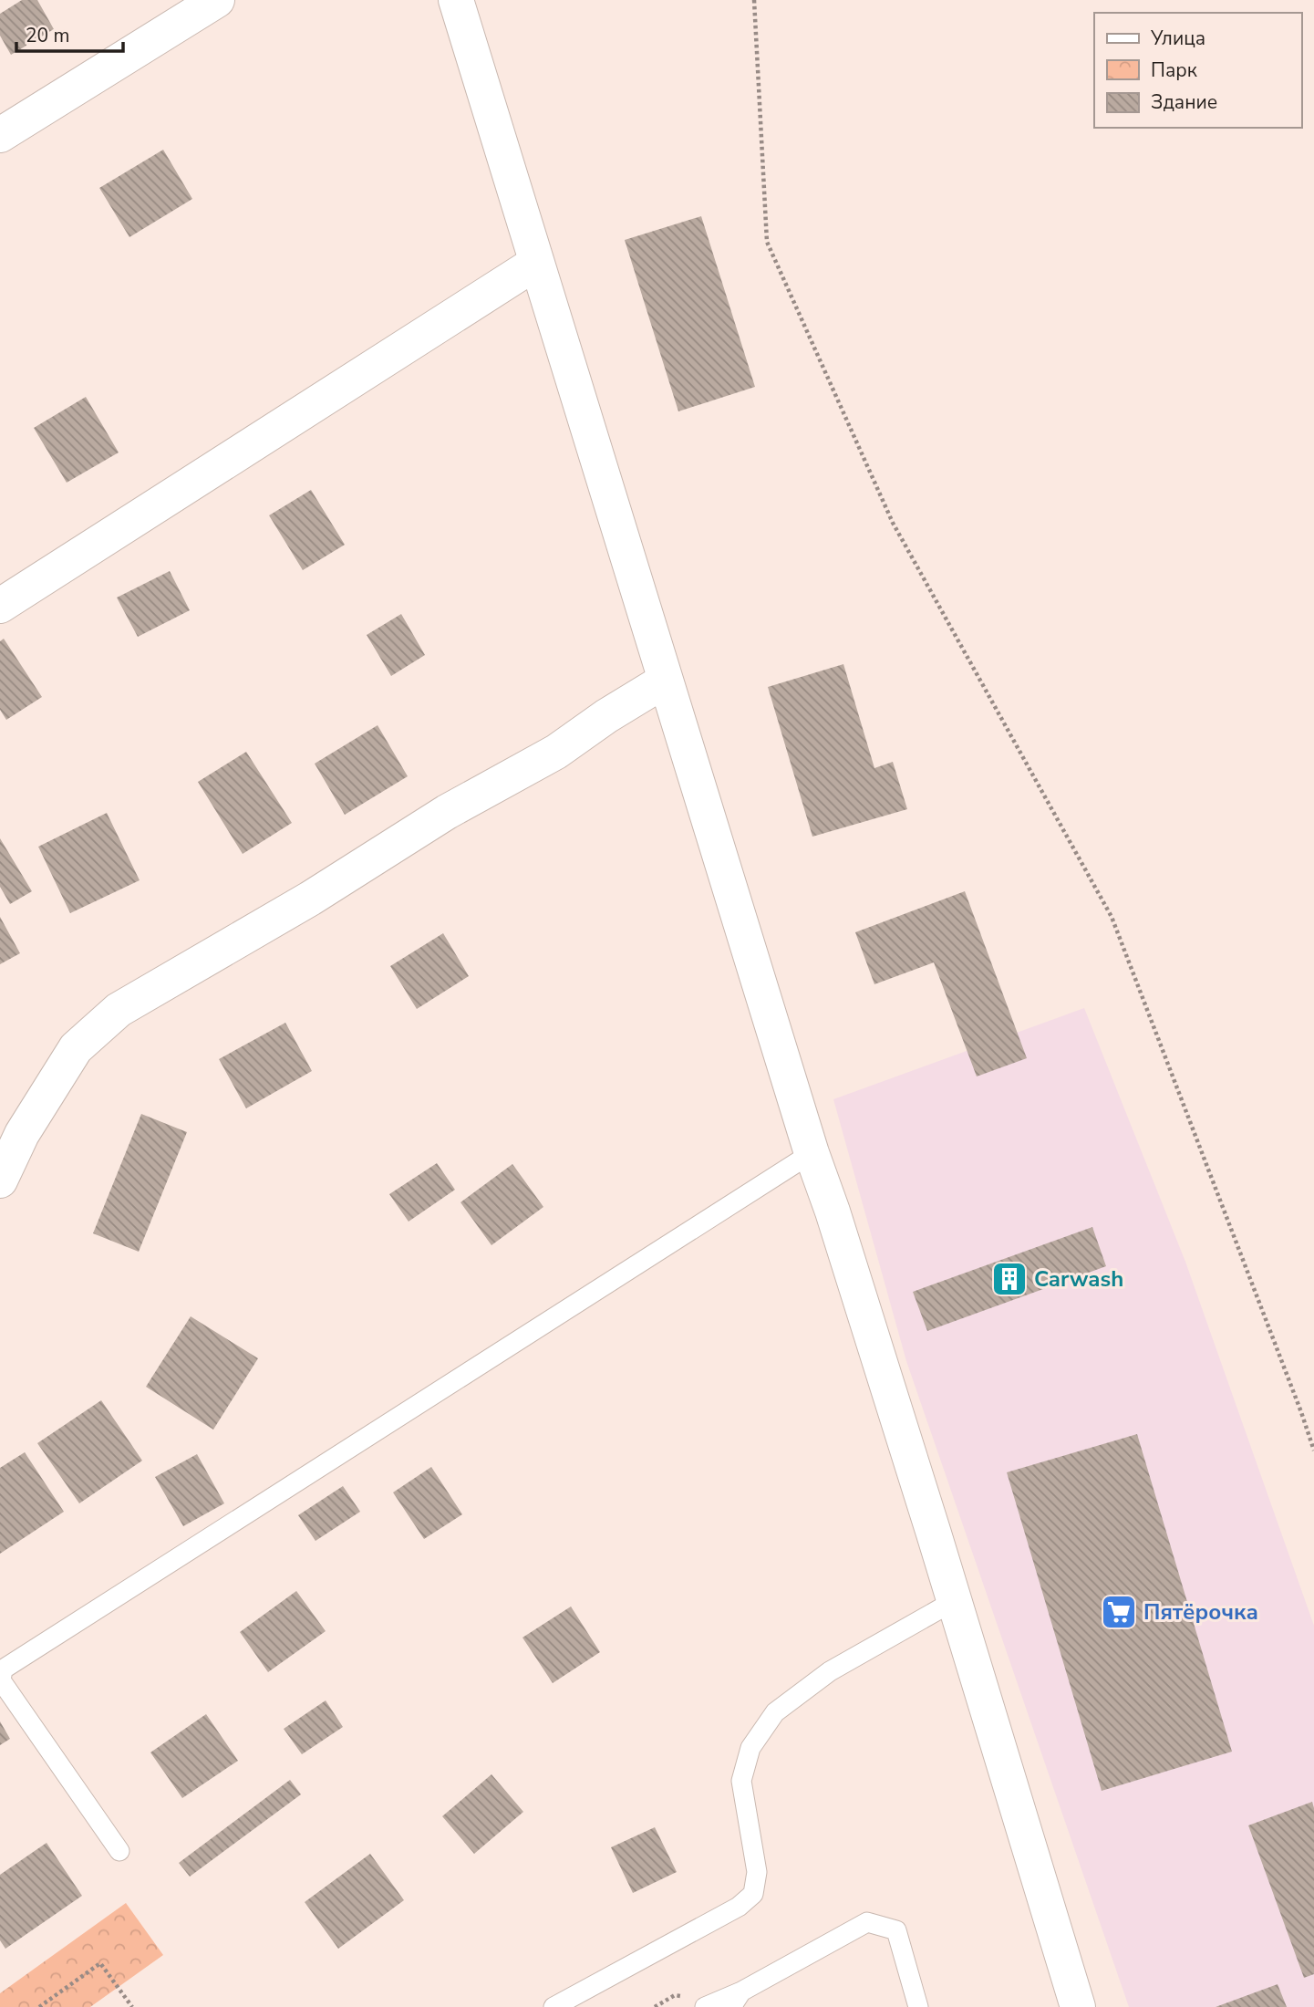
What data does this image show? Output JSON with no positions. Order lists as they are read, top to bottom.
{
  "places": {
    "building": ["Carwash"],
    "supermarket": ["Пятёрочка"]
  },
  "legend": ["Улица", "Парк", "Здание"],
  "scale_bar": "20 m"
}
